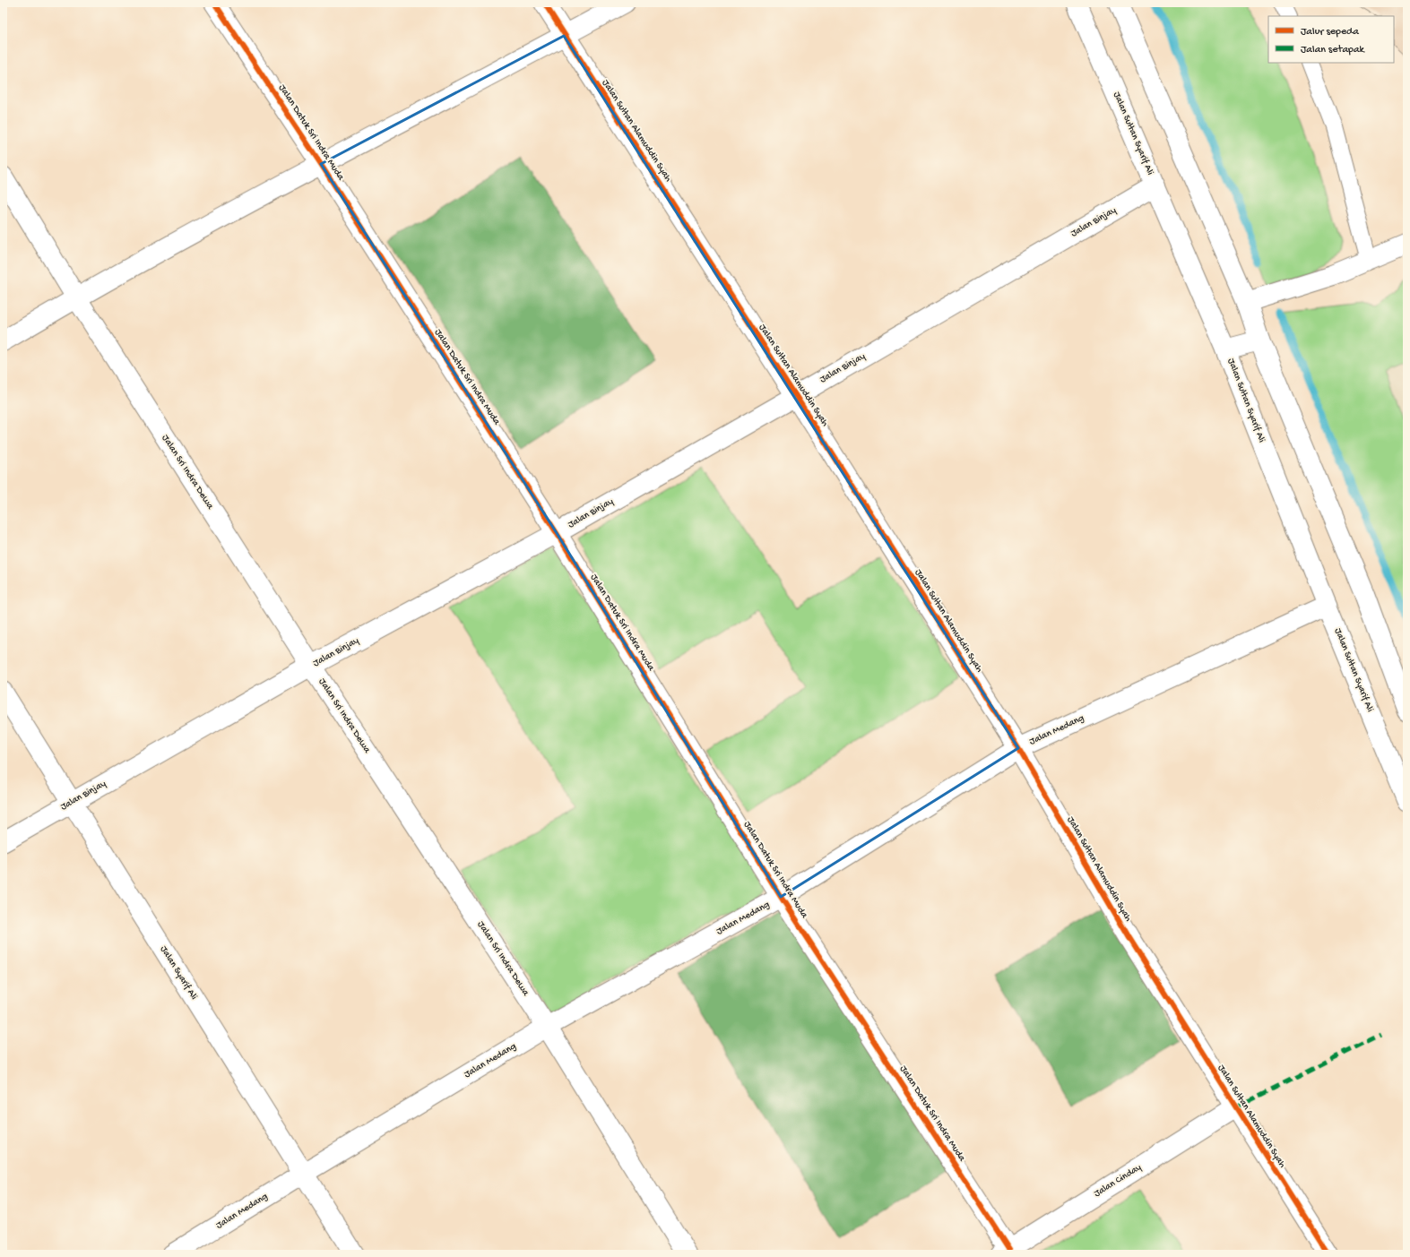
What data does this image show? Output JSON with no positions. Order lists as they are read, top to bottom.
{
  "streets": {
    "street": [
      "Jalan Sultan Alamuddin Syah",
      "Jalan Datuk Sri Indra Muda",
      "Jalan Sultan Syarif Ali",
      "Jalan Binjay",
      "Jalan Sri Indra Dewa",
      "Jalan Medang",
      "Jalan Syarif Ali",
      "Jalan Cinday"
    ]
  },
  "crossings": [
    ["Jalan Sultan Alamuddin Syah", "Jalan Binjay"],
    ["Jalan Sultan Alamuddin Syah", "Jalan Medang"],
    ["Jalan Sultan Alamuddin Syah", "Jalan Cinday"],
    ["Jalan Datuk Sri Indra Muda", "Jalan Binjay"],
    ["Jalan Datuk Sri Indra Muda", "Jalan Medang"],
    ["Jalan Datuk Sri Indra Muda", "Jalan Cinday"],
    ["Jalan Sultan Syarif Ali", "Jalan Binjay"],
    ["Jalan Sultan Syarif Ali", "Jalan Medang"],
    ["Jalan Binjay", "Jalan Sri Indra Dewa"],
    ["Jalan Binjay", "Jalan Syarif Ali"],
    ["Jalan Sri Indra Dewa", "Jalan Medang"],
    ["Jalan Medang", "Jalan Syarif Ali"]
  ],
  "legend": ["Jalur sepeda", "Jalan setapak"]
}
